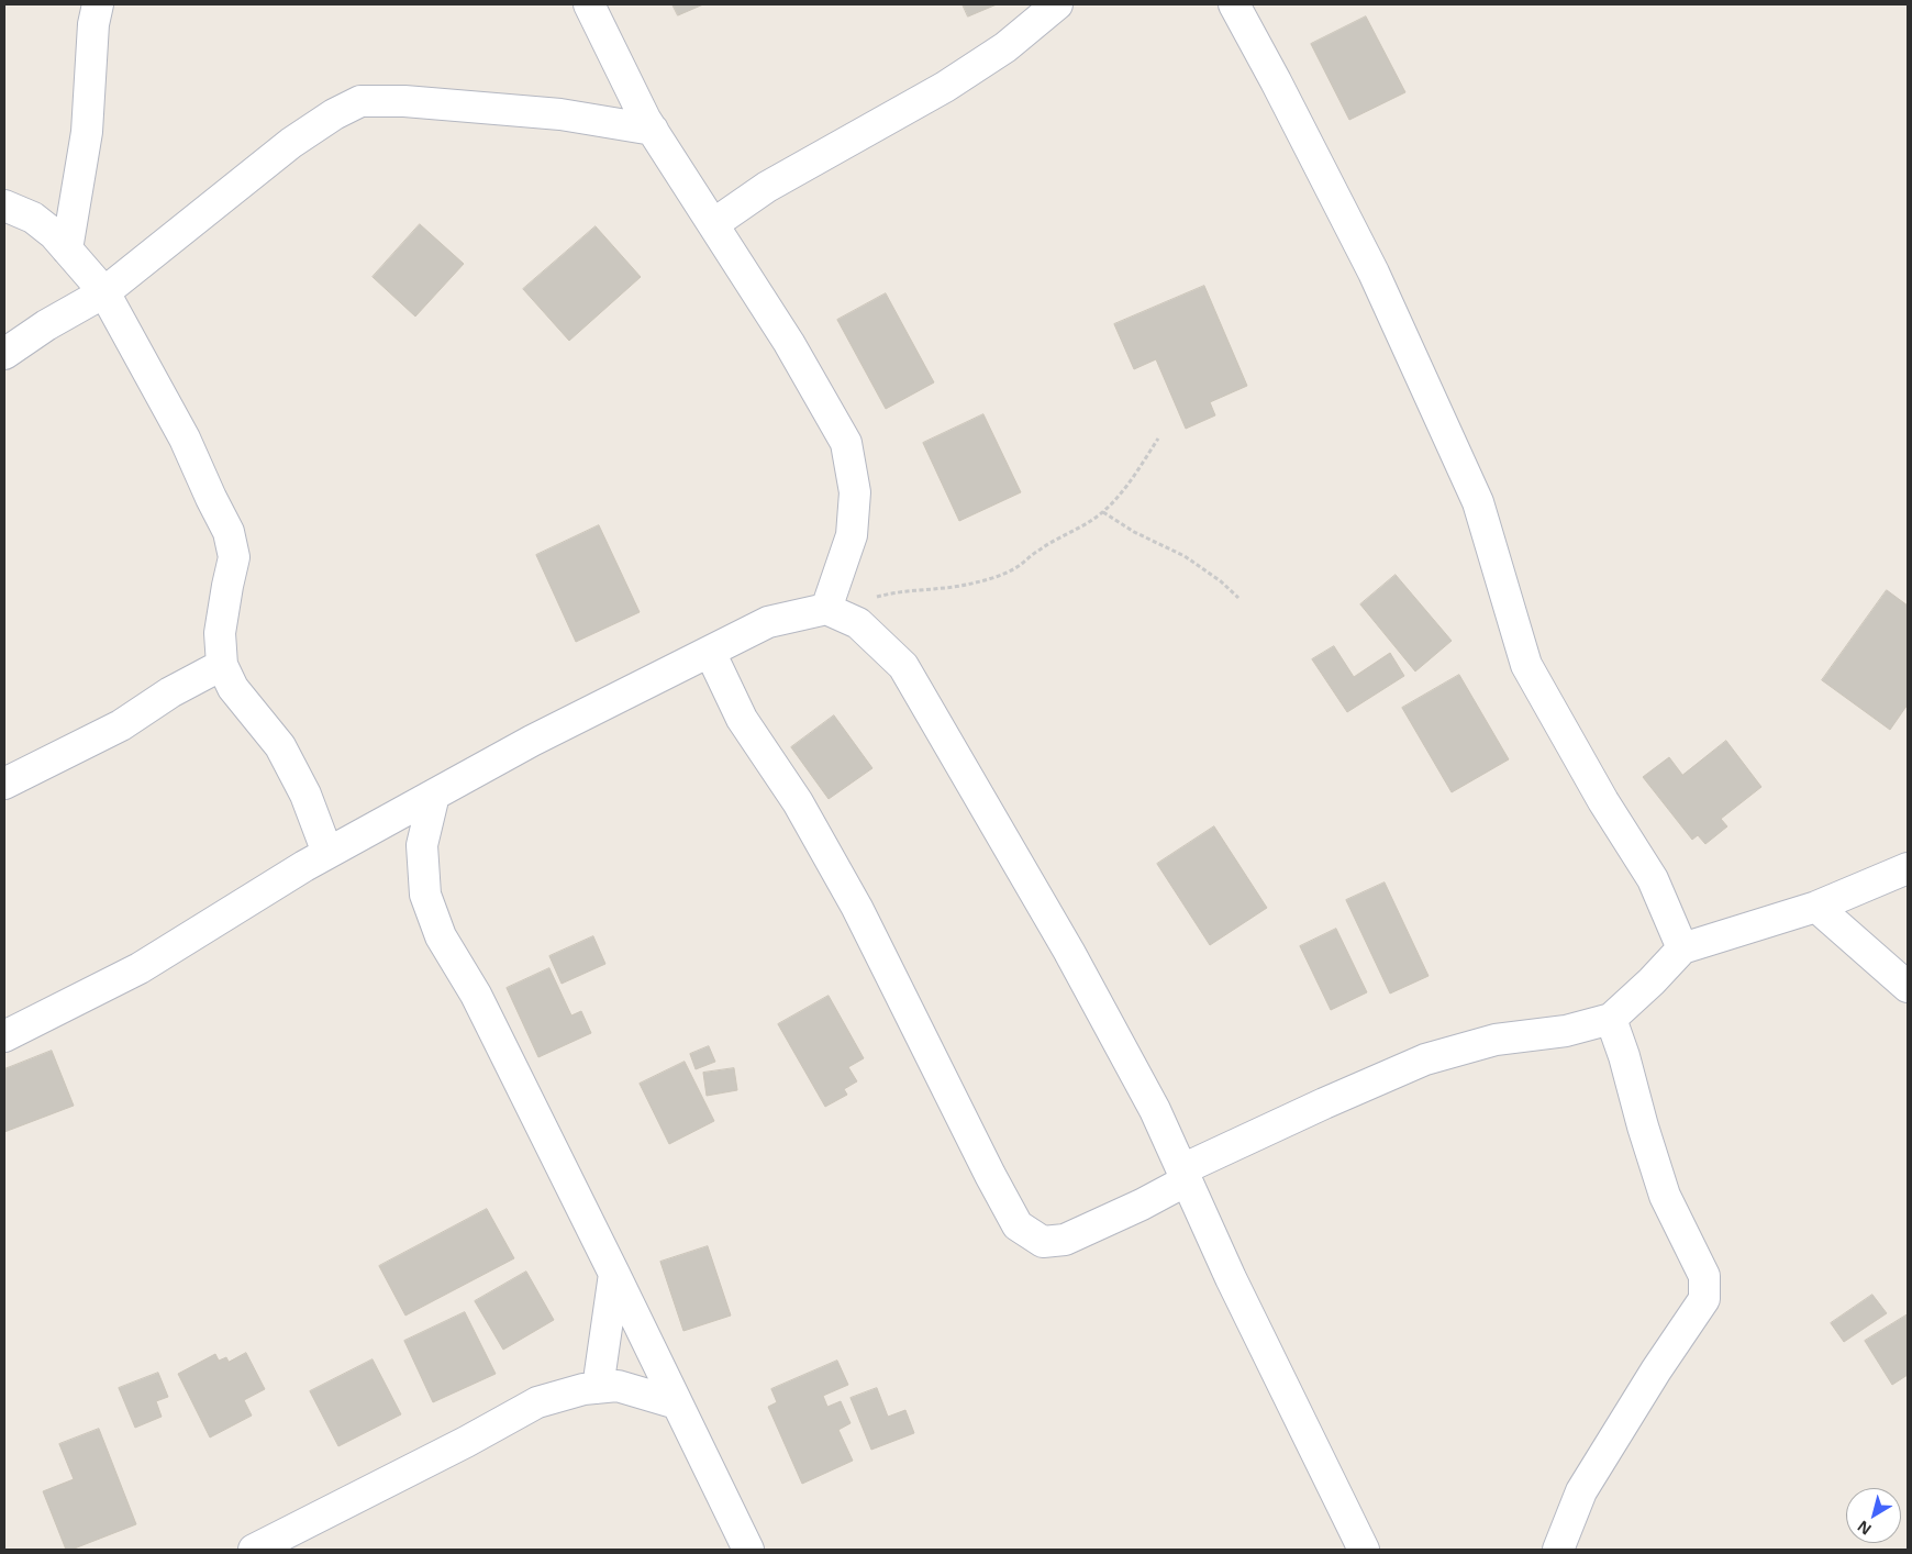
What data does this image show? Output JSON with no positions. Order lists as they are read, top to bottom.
{
  "north": "bottom left"
}
